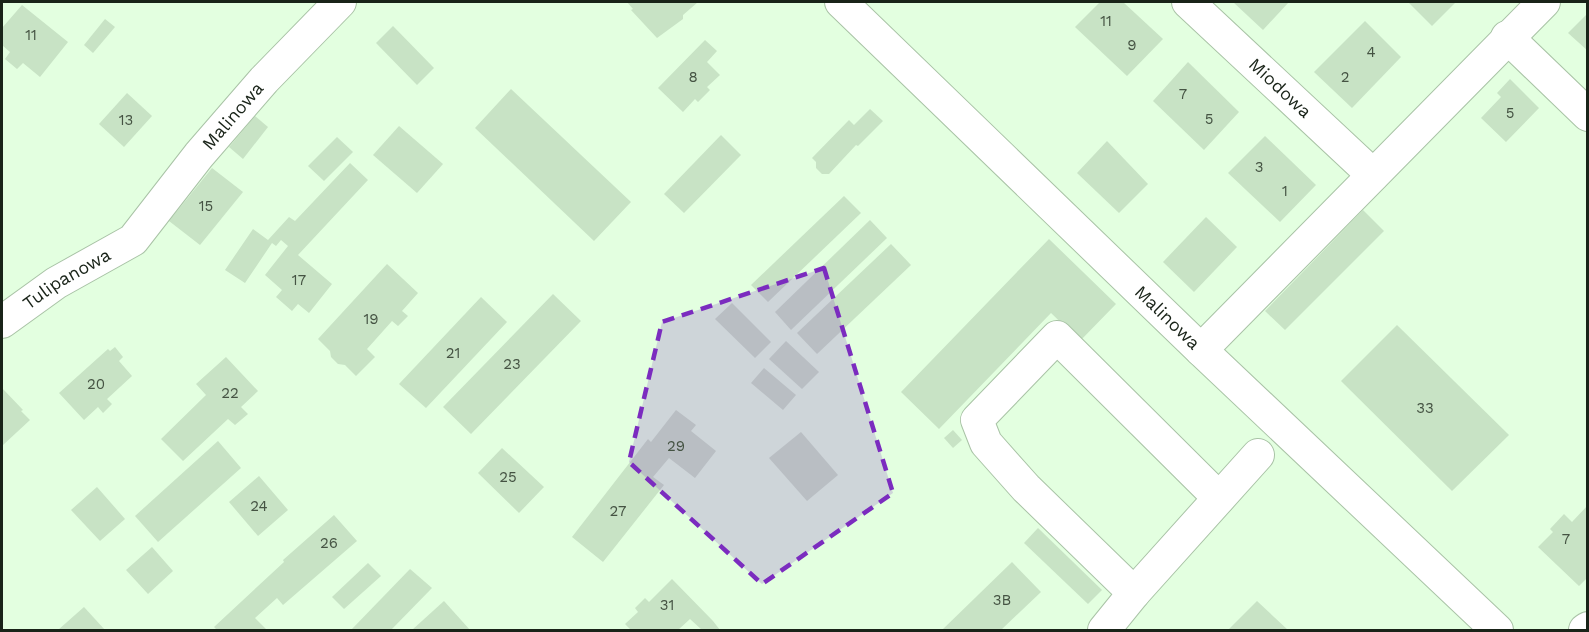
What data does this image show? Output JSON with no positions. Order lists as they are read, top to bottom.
{
  "streets": {
    "street": ["Miodowa", "Malinowa", "Tulipanowa"]
  },
  "crossings": [
    ["Malinowa", "Tulipanowa"]
  ],
  "house_numbers": [
    "11",
    "11",
    "9",
    "4",
    "8",
    "2",
    "7",
    "5",
    "5",
    "13",
    "3",
    "1",
    "15",
    "17",
    "19",
    "21",
    "23",
    "20",
    "22",
    "33",
    "29",
    "25",
    "24",
    "27",
    "7",
    "26",
    "3B",
    "31"
  ]
}
